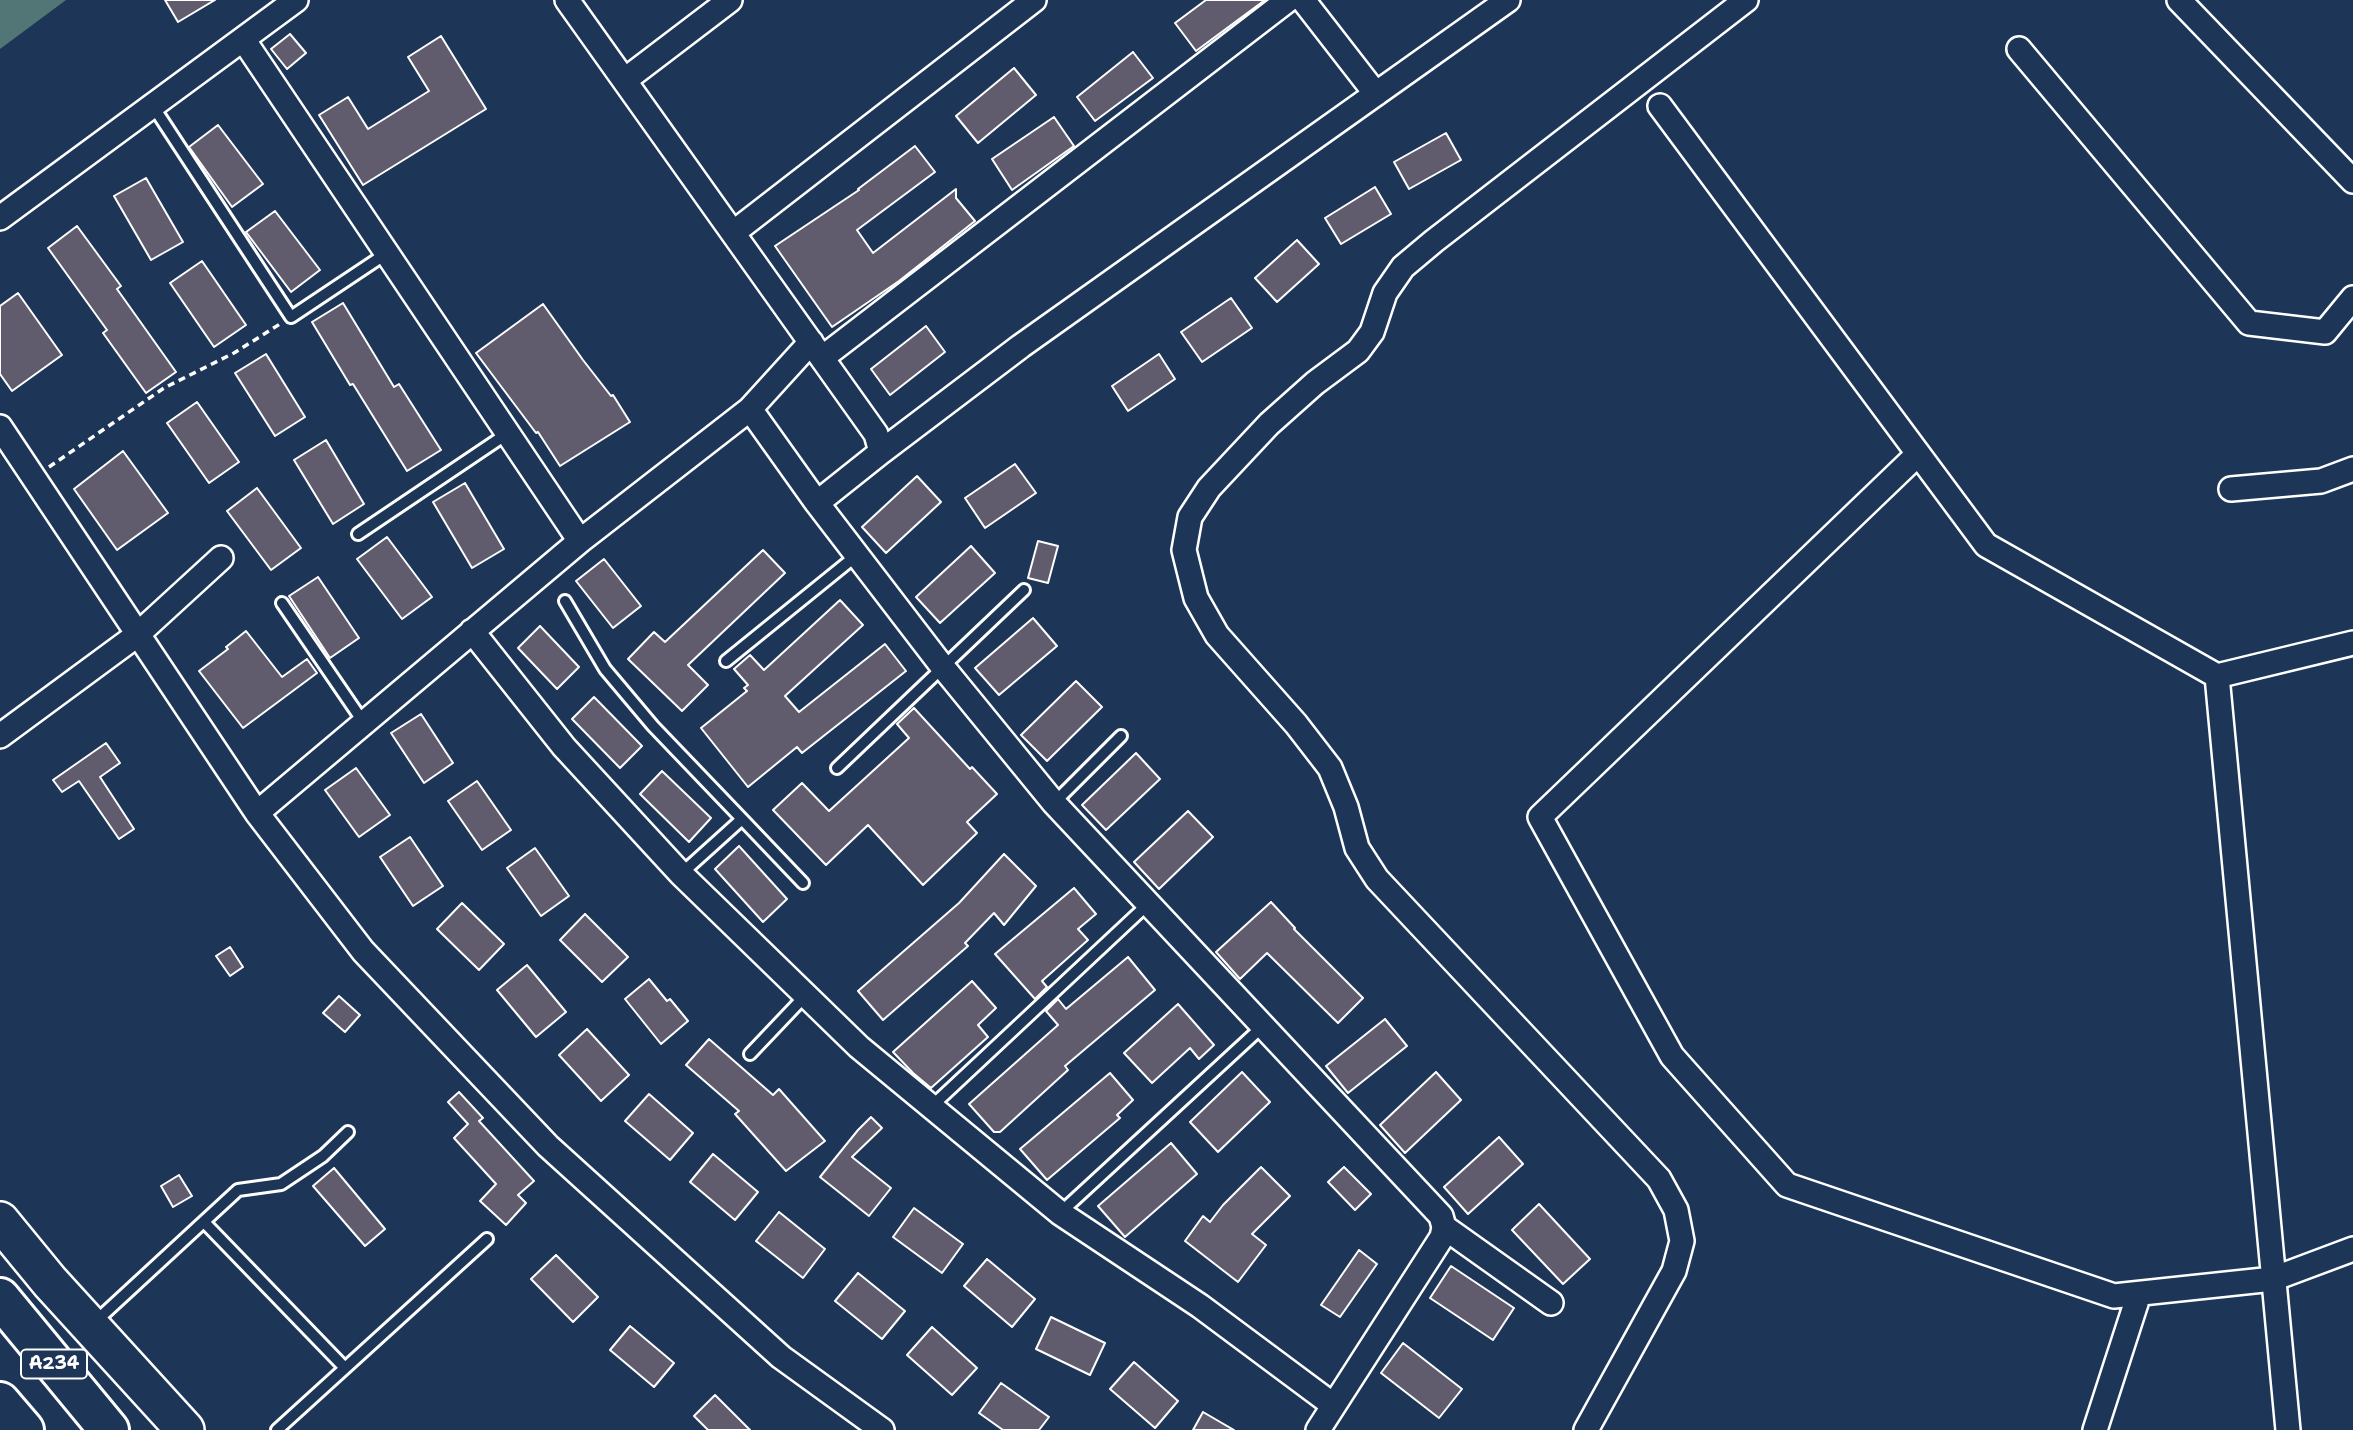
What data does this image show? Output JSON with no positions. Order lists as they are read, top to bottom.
{
  "streets": {
    "highway": ["A234"]
  }
}
